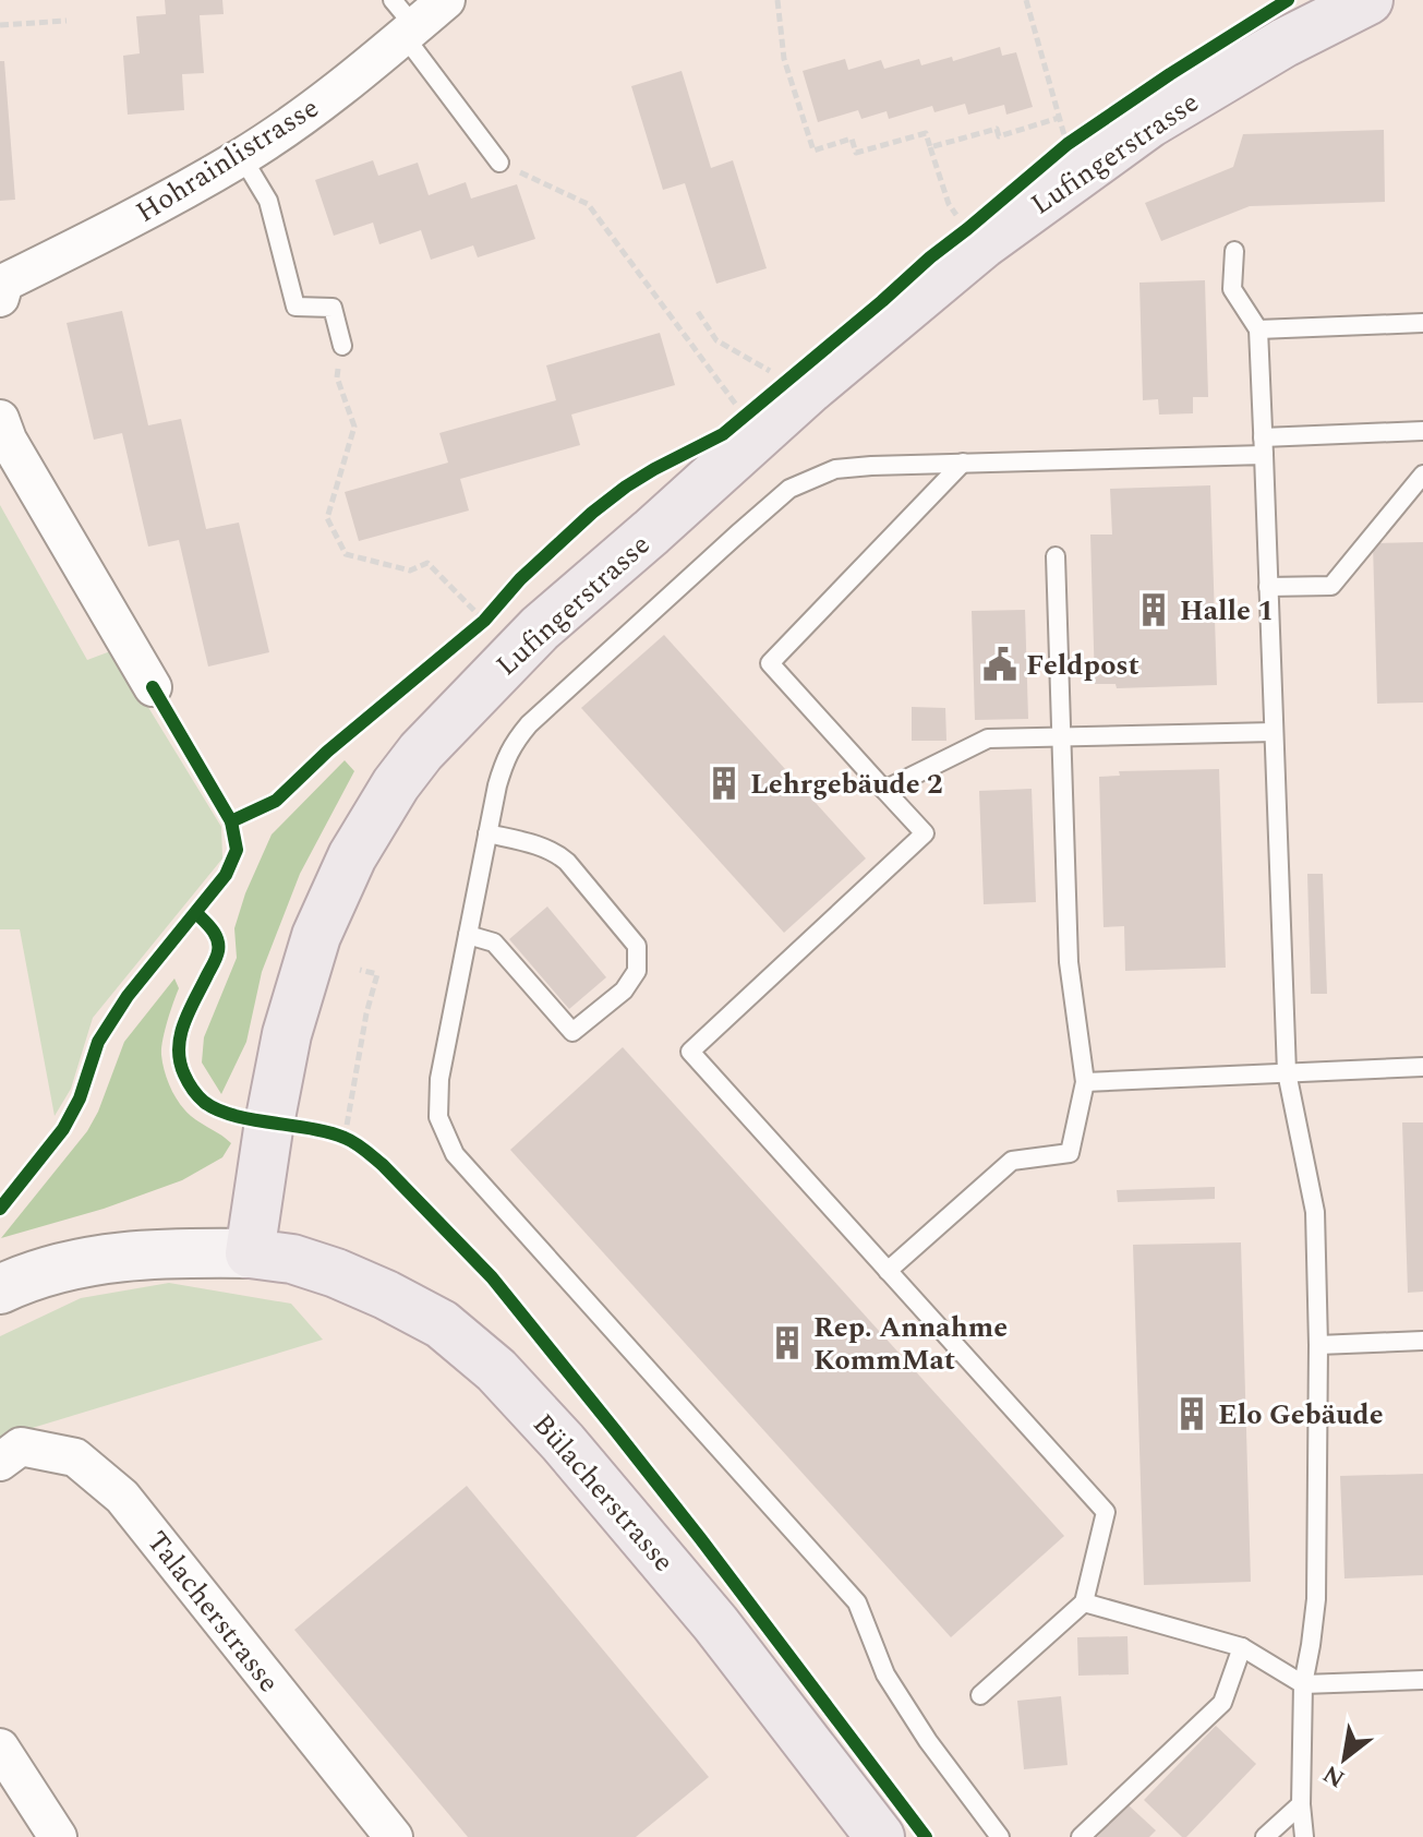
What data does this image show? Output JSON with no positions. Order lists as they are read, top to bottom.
{
  "streets": {
    "main road": ["Lufingerstrasse", "Bülacherstrasse"],
    "street": ["Hohrainlistrasse", "Talacherstrasse"]
  },
  "crossings": [
    ["Lufingerstrasse", "Bülacherstrasse"]
  ],
  "places": {
    "building": [
      "Halle 1",
      "Lehrgebäude 2",
      "Rep. Annahme KommMat",
      "Elo Gebäude"
    ],
    "public building": ["Feldpost"]
  },
  "north": "bottom left"
}
